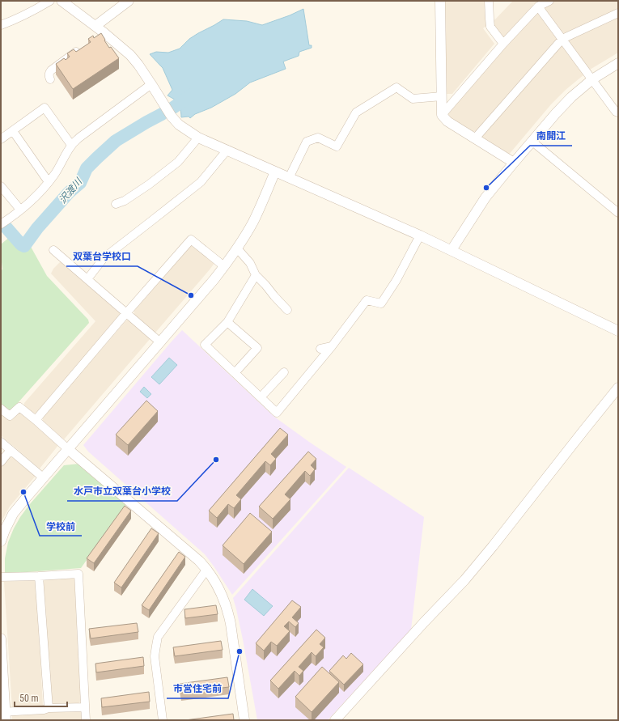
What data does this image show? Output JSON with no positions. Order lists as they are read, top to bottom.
{
  "water": ["沢渡川"],
  "places": [
    "南開江",
    "双葉台学校口",
    "水戸市立双葉台小学校",
    "学校前",
    "市営住宅前"
  ],
  "scale_bar": "50 m"
}
